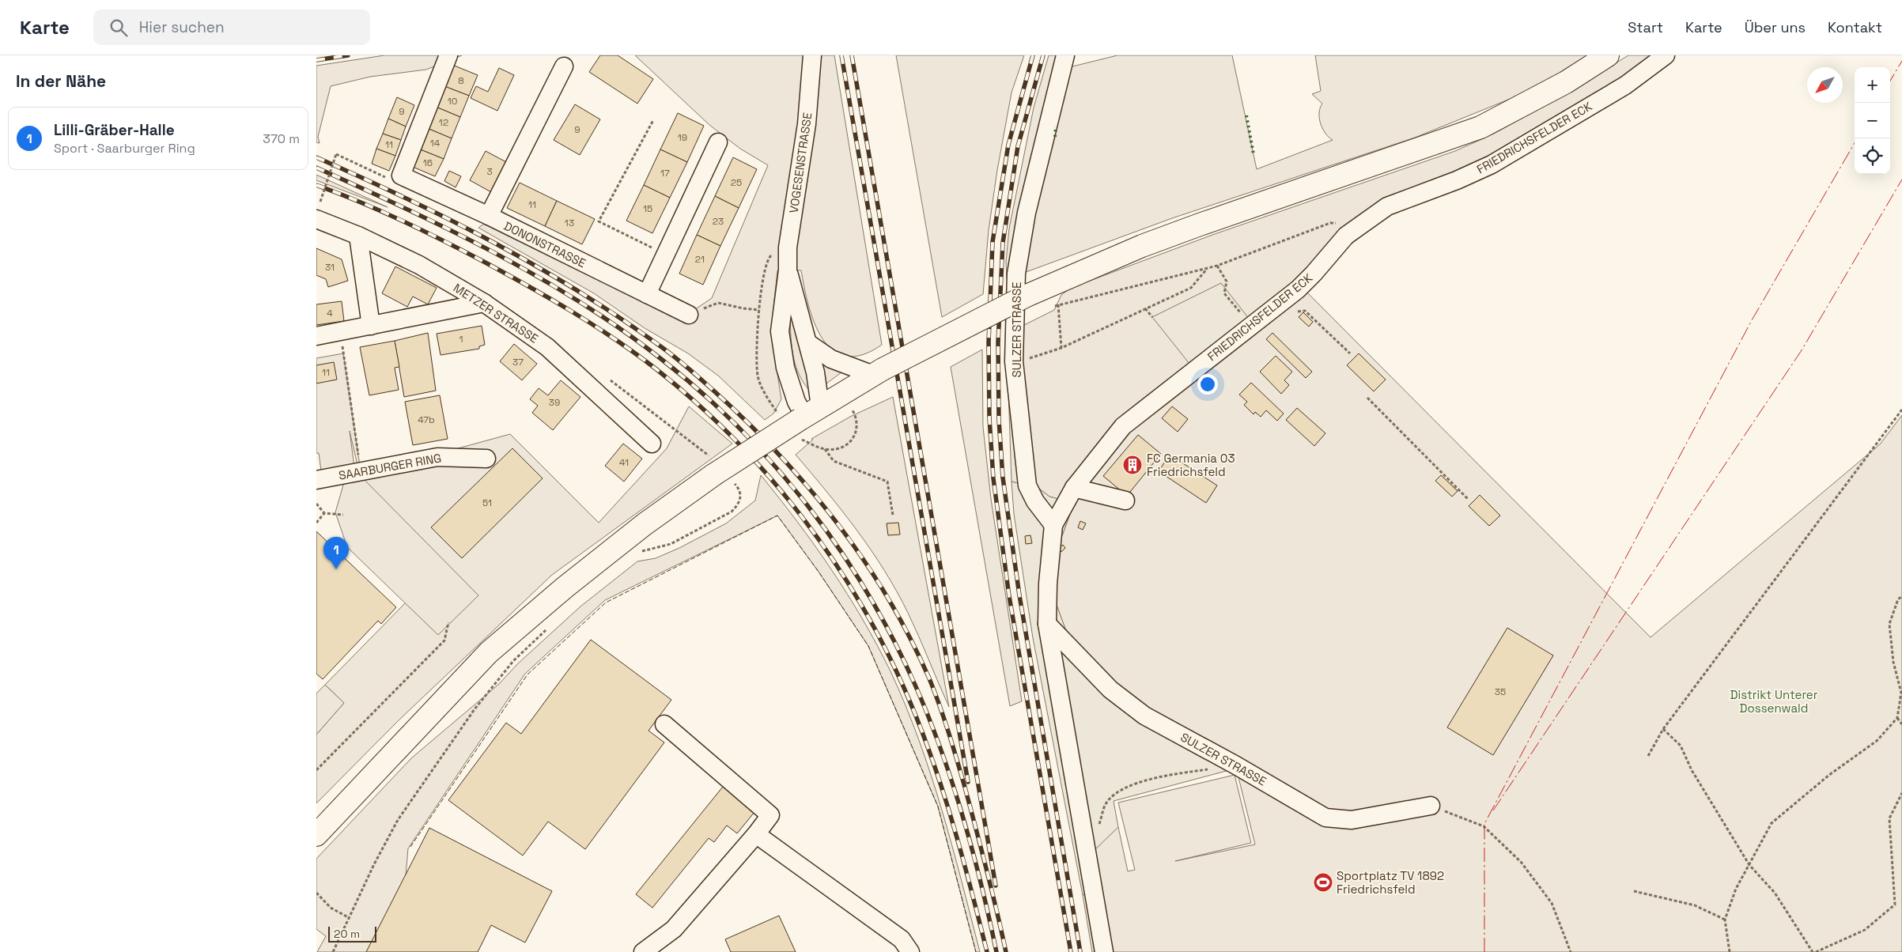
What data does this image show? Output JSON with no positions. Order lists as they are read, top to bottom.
{
  "streets": {
    "street": [
      "FRIEDRICHSFELDER ECK",
      "VOGESENSTRASSE",
      "DONONSTRASSE",
      "METZER STRASSE",
      "SULZER STRASSE",
      "SAARBURGER RING"
    ]
  },
  "crossings": [
    ["FRIEDRICHSFELDER ECK", "SULZER STRASSE"]
  ],
  "parks": ["Distrikt Unterer Dossenwald"],
  "places": {
    "building": ["FC Germania 03 Friedrichsfeld"],
    "sports": ["Sportplatz TV 1892 Friedrichsfeld"]
  },
  "house_numbers": [
    "8",
    "10",
    "9",
    "12",
    "9",
    "19",
    "14",
    "11",
    "16",
    "3",
    "17",
    "25",
    "11",
    "15",
    "23",
    "13",
    "21",
    "31",
    "4",
    "1",
    "37",
    "11",
    "39",
    "47b",
    "41",
    "51",
    "35"
  ],
  "scale_bar": "20 m",
  "north": "bottom left",
  "page": {
    "header": "Karte",
    "search": "Hier suchen",
    "nav": [
      "Start",
      "Karte",
      "Über uns",
      "Kontakt"
    ],
    "heading": "In der Nähe",
    "map_buttons": ["+", "−"],
    "list": [
      {
        "mark": "1",
        "name": "Lilli-Gräber-Halle",
        "note": "Sport · Saarburger Ring",
        "value": "370 m"
      }
    ],
    "pins": "1",
    "scale": "20 m"
  }
}
